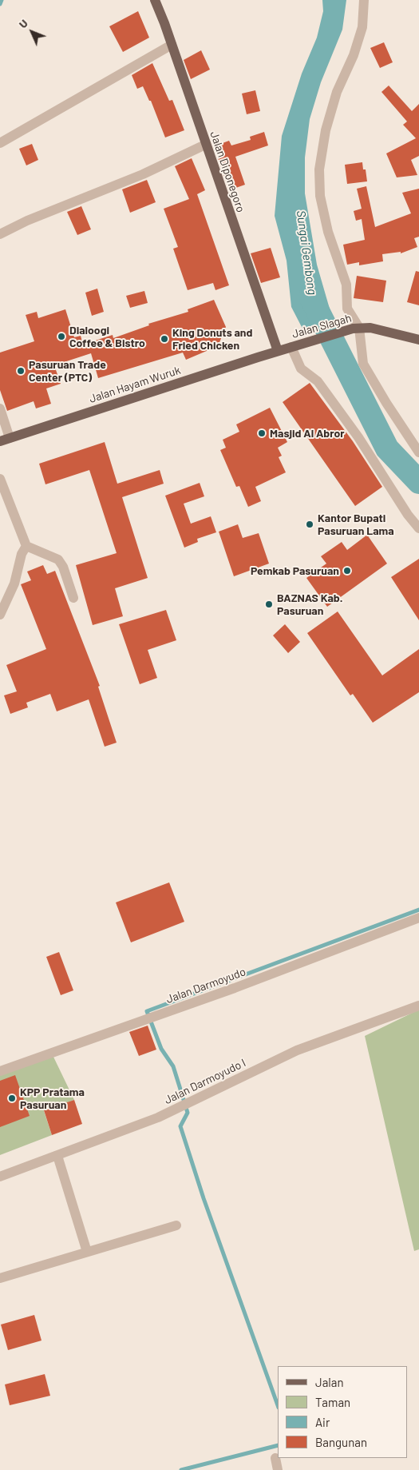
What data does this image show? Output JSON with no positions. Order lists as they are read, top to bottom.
{
  "streets": {
    "main road": ["Jalan Diponegoro", "Jalan Slagah", "Jalan Hayam Wuruk"],
    "street": ["Jalan Darmoyudo", "Jalan Darmoyudo I"]
  },
  "crossings": [
    ["Jalan Diponegoro", "Jalan Slagah"],
    ["Jalan Diponegoro", "Jalan Hayam Wuruk"],
    ["Jalan Slagah", "Jalan Hayam Wuruk"]
  ],
  "water": ["Sungai Gembong"],
  "places": [
    "Dialoogi Coffee & Bistro",
    "King Donuts and Fried Chicken",
    "Pasuruan Trade Center (PTC)",
    "Masjid Al Abror",
    "Kantor Bupati Pasuruan Lama",
    "Pemkab Pasuruan",
    "BAZNAS Kab. Pasuruan",
    "KPP Pratama Pasuruan"
  ],
  "legend": [
    "Jalan",
    "Taman",
    "Air",
    "Bangunan"
  ],
  "north": "top left"
}
